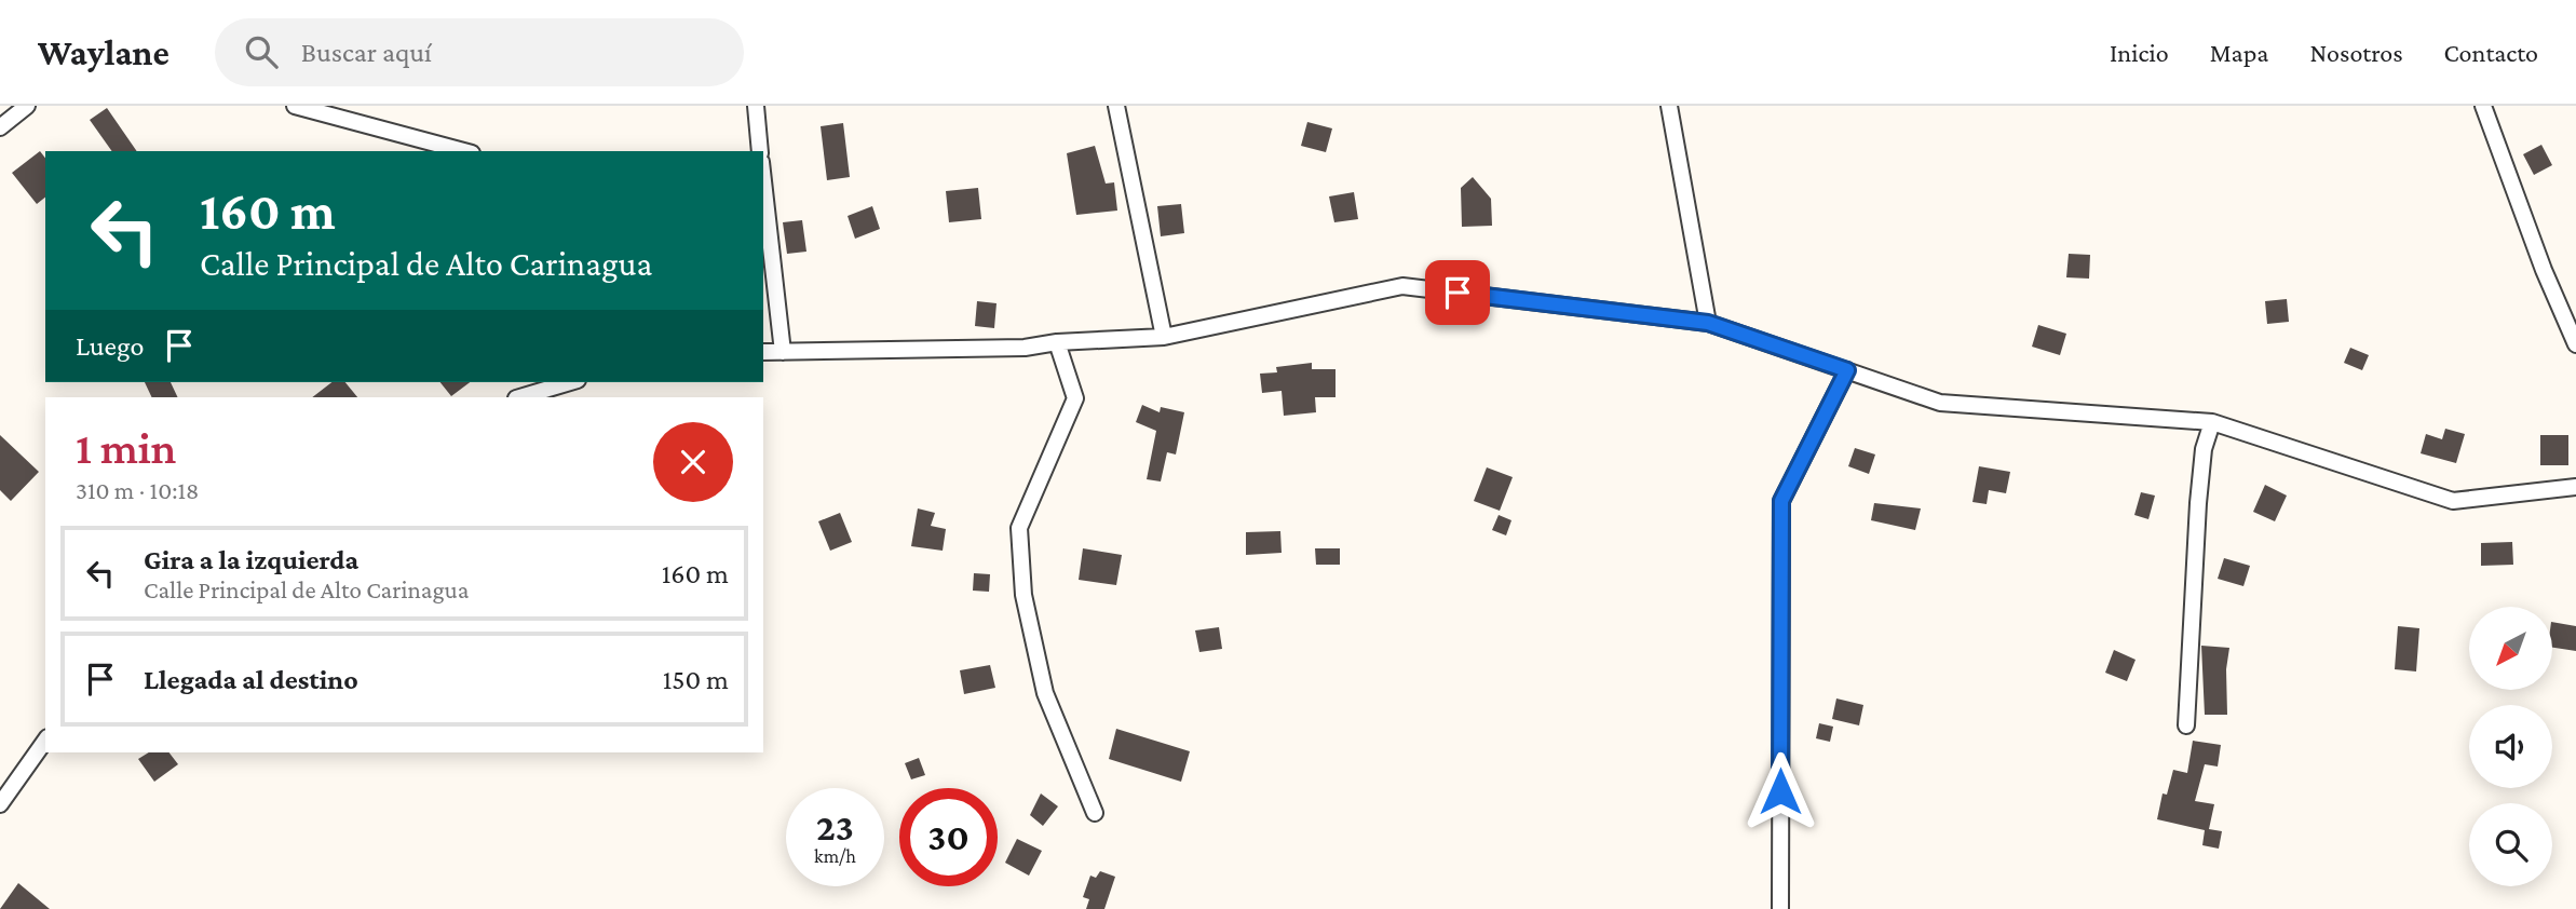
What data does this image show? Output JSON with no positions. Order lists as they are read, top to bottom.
{
  "north": "bottom left",
  "page": {
    "header": "Waylane",
    "search": "Buscar aquí",
    "nav": [
      "Inicio",
      "Mapa",
      "Nosotros",
      "Contacto"
    ],
    "turn": ["160 m", "Calle Principal de Alto Carinagua"],
    "then": "Luego",
    "heading": ["1 min", "310 m · 10:18"],
    "list": [
      {
        "name": "Gira a la izquierda",
        "note": "Calle Principal de Alto Carinagua",
        "value": "160 m"
      },
      {
        "name": "Llegada al destino",
        "value": "150 m"
      }
    ],
    "speed": "23 km/h",
    "limit": "30"
  }
}
